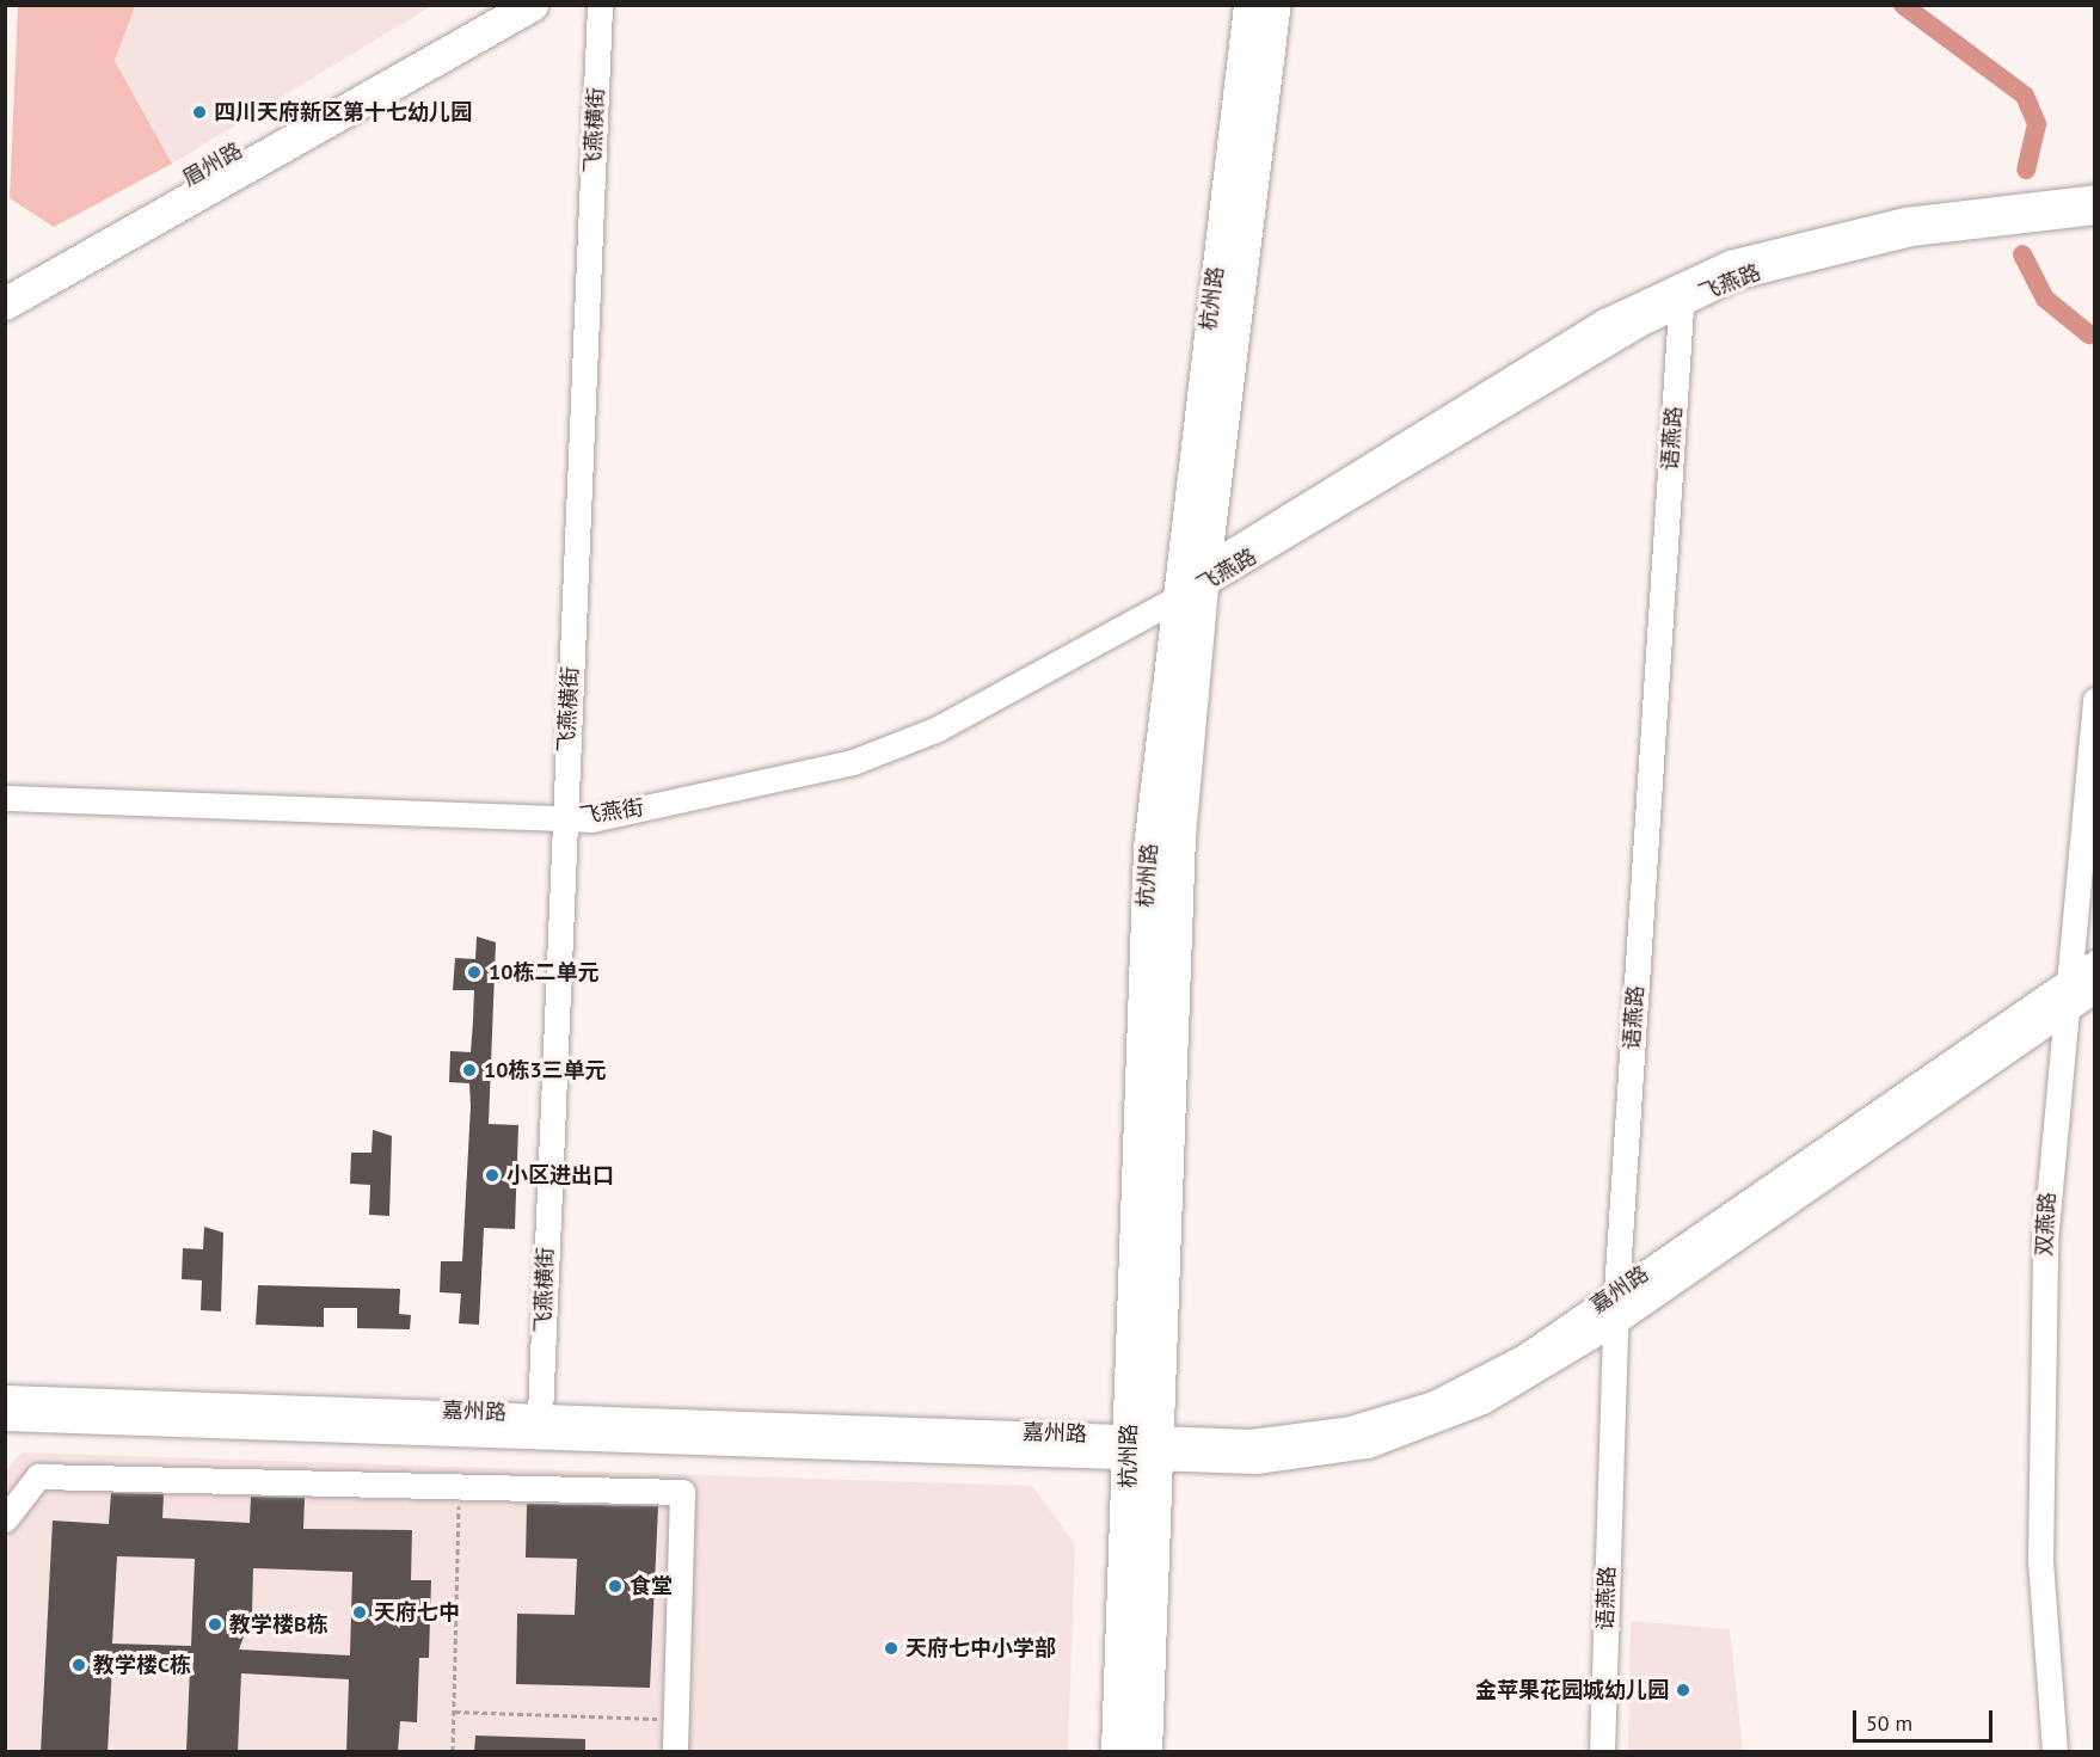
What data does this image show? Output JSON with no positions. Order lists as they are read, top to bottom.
{
  "streets": {
    "main road": ["眉州路", "杭州路"],
    "street": [
      "飞燕横街",
      "飞燕路",
      "语燕路",
      "飞燕街",
      "双燕路",
      "嘉州路"
    ]
  },
  "crossings": [
    ["飞燕横街", "飞燕街"],
    ["飞燕横街", "嘉州路"],
    ["飞燕路", "杭州路"],
    ["飞燕路", "语燕路"],
    ["飞燕路", "飞燕街"],
    ["杭州路", "飞燕街"],
    ["杭州路", "嘉州路"],
    ["语燕路", "嘉州路"],
    ["双燕路", "嘉州路"]
  ],
  "places": [
    "四川天府新区第十七幼儿园",
    "10栋二单元",
    "10栋3三单元",
    "小区进出口",
    "食堂",
    "天府七中",
    "教学楼B栋",
    "天府七中小学部",
    "教学楼C栋",
    "金苹果花园城幼儿园"
  ],
  "scale_bar": "50 m"
}
